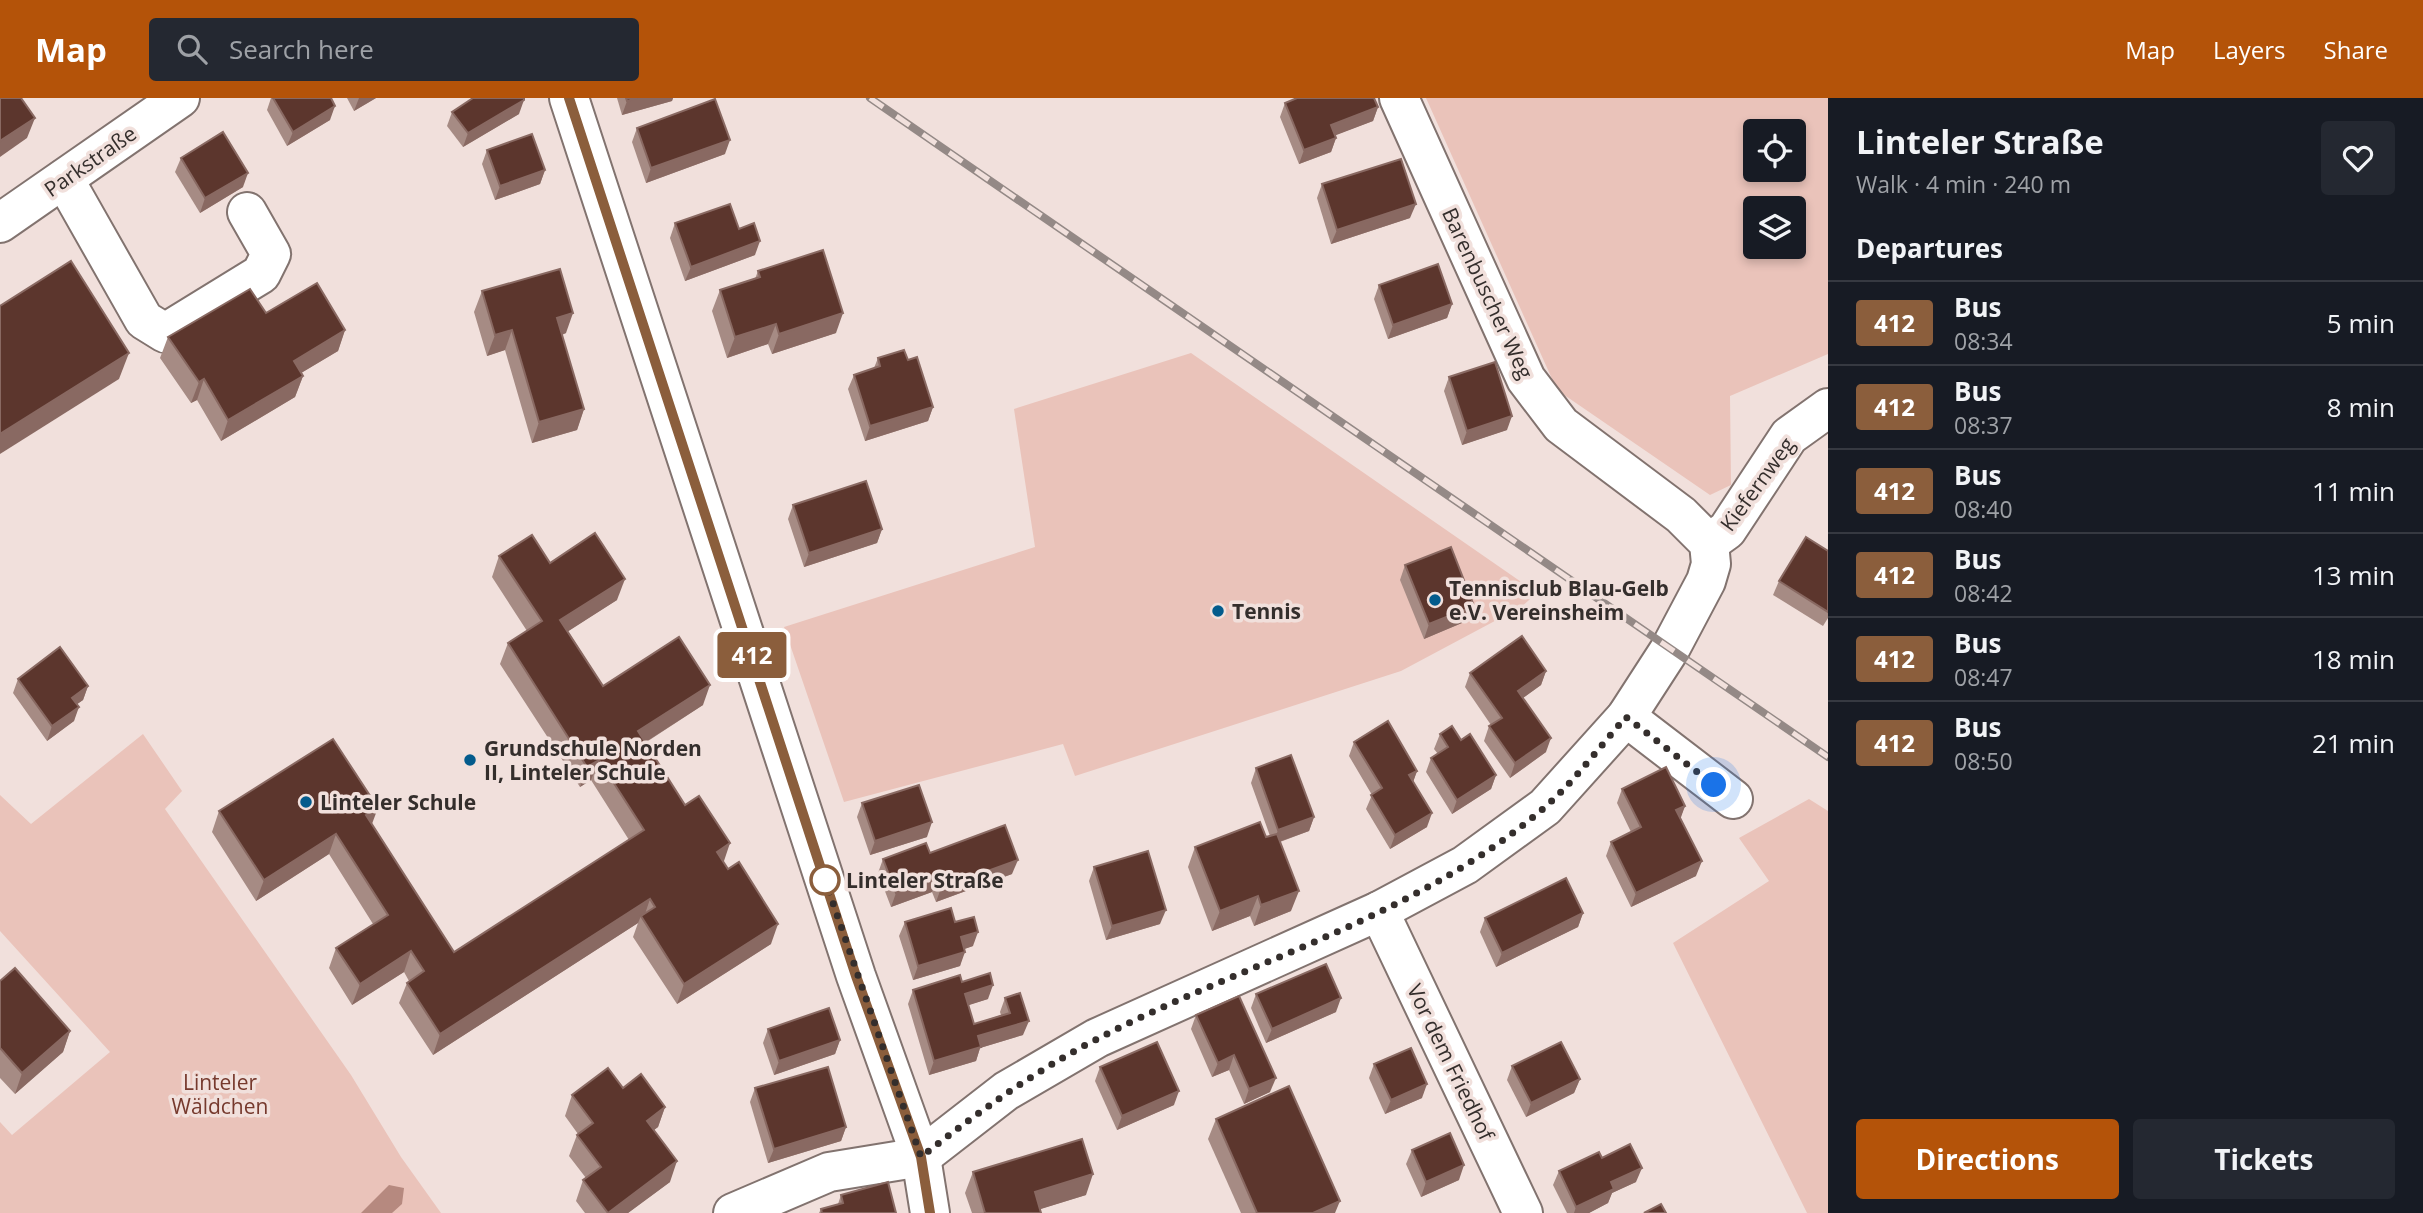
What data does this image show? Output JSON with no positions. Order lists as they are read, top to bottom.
{
  "streets": {
    "street": [
      "Parkstraße",
      "Barenbuscher Weg",
      "Kiefernweg",
      "Vor dem Friedhof"
    ]
  },
  "crossings": [
    ["Barenbuscher Weg", "Kiefernweg"],
    ["Kiefernweg", "Vor dem Friedhof"]
  ],
  "parks": ["Linteler Wäldchen"],
  "places": [
    "Tennisclub Blau-Gelb e.V. Vereinsheim",
    "Tennis",
    "Grundschule Norden II, Linteler Schule",
    "Linteler Schule",
    "Linteler Straße"
  ],
  "lines": ["bus line 412"],
  "page": {
    "header": "Map",
    "search": "Search here",
    "nav": ["Map", "Layers", "Share"],
    "on_map": "412",
    "heading": [
      ["Linteler Straße", "Walk · 4 min · 240 m"],
      "Departures"
    ],
    "list": [
      {
        "mark": "412",
        "name": "Bus",
        "note": "08:34",
        "value": "5 min"
      },
      {
        "mark": "412",
        "name": "Bus",
        "note": "08:37",
        "value": "8 min"
      },
      {
        "mark": "412",
        "name": "Bus",
        "note": "08:40",
        "value": "11 min"
      },
      {
        "mark": "412",
        "name": "Bus",
        "note": "08:42",
        "value": "13 min"
      },
      {
        "mark": "412",
        "name": "Bus",
        "note": "08:47",
        "value": "18 min"
      },
      {
        "mark": "412",
        "name": "Bus",
        "note": "08:50",
        "value": "21 min"
      }
    ],
    "buttons": ["Directions", "Tickets"]
  }
}
